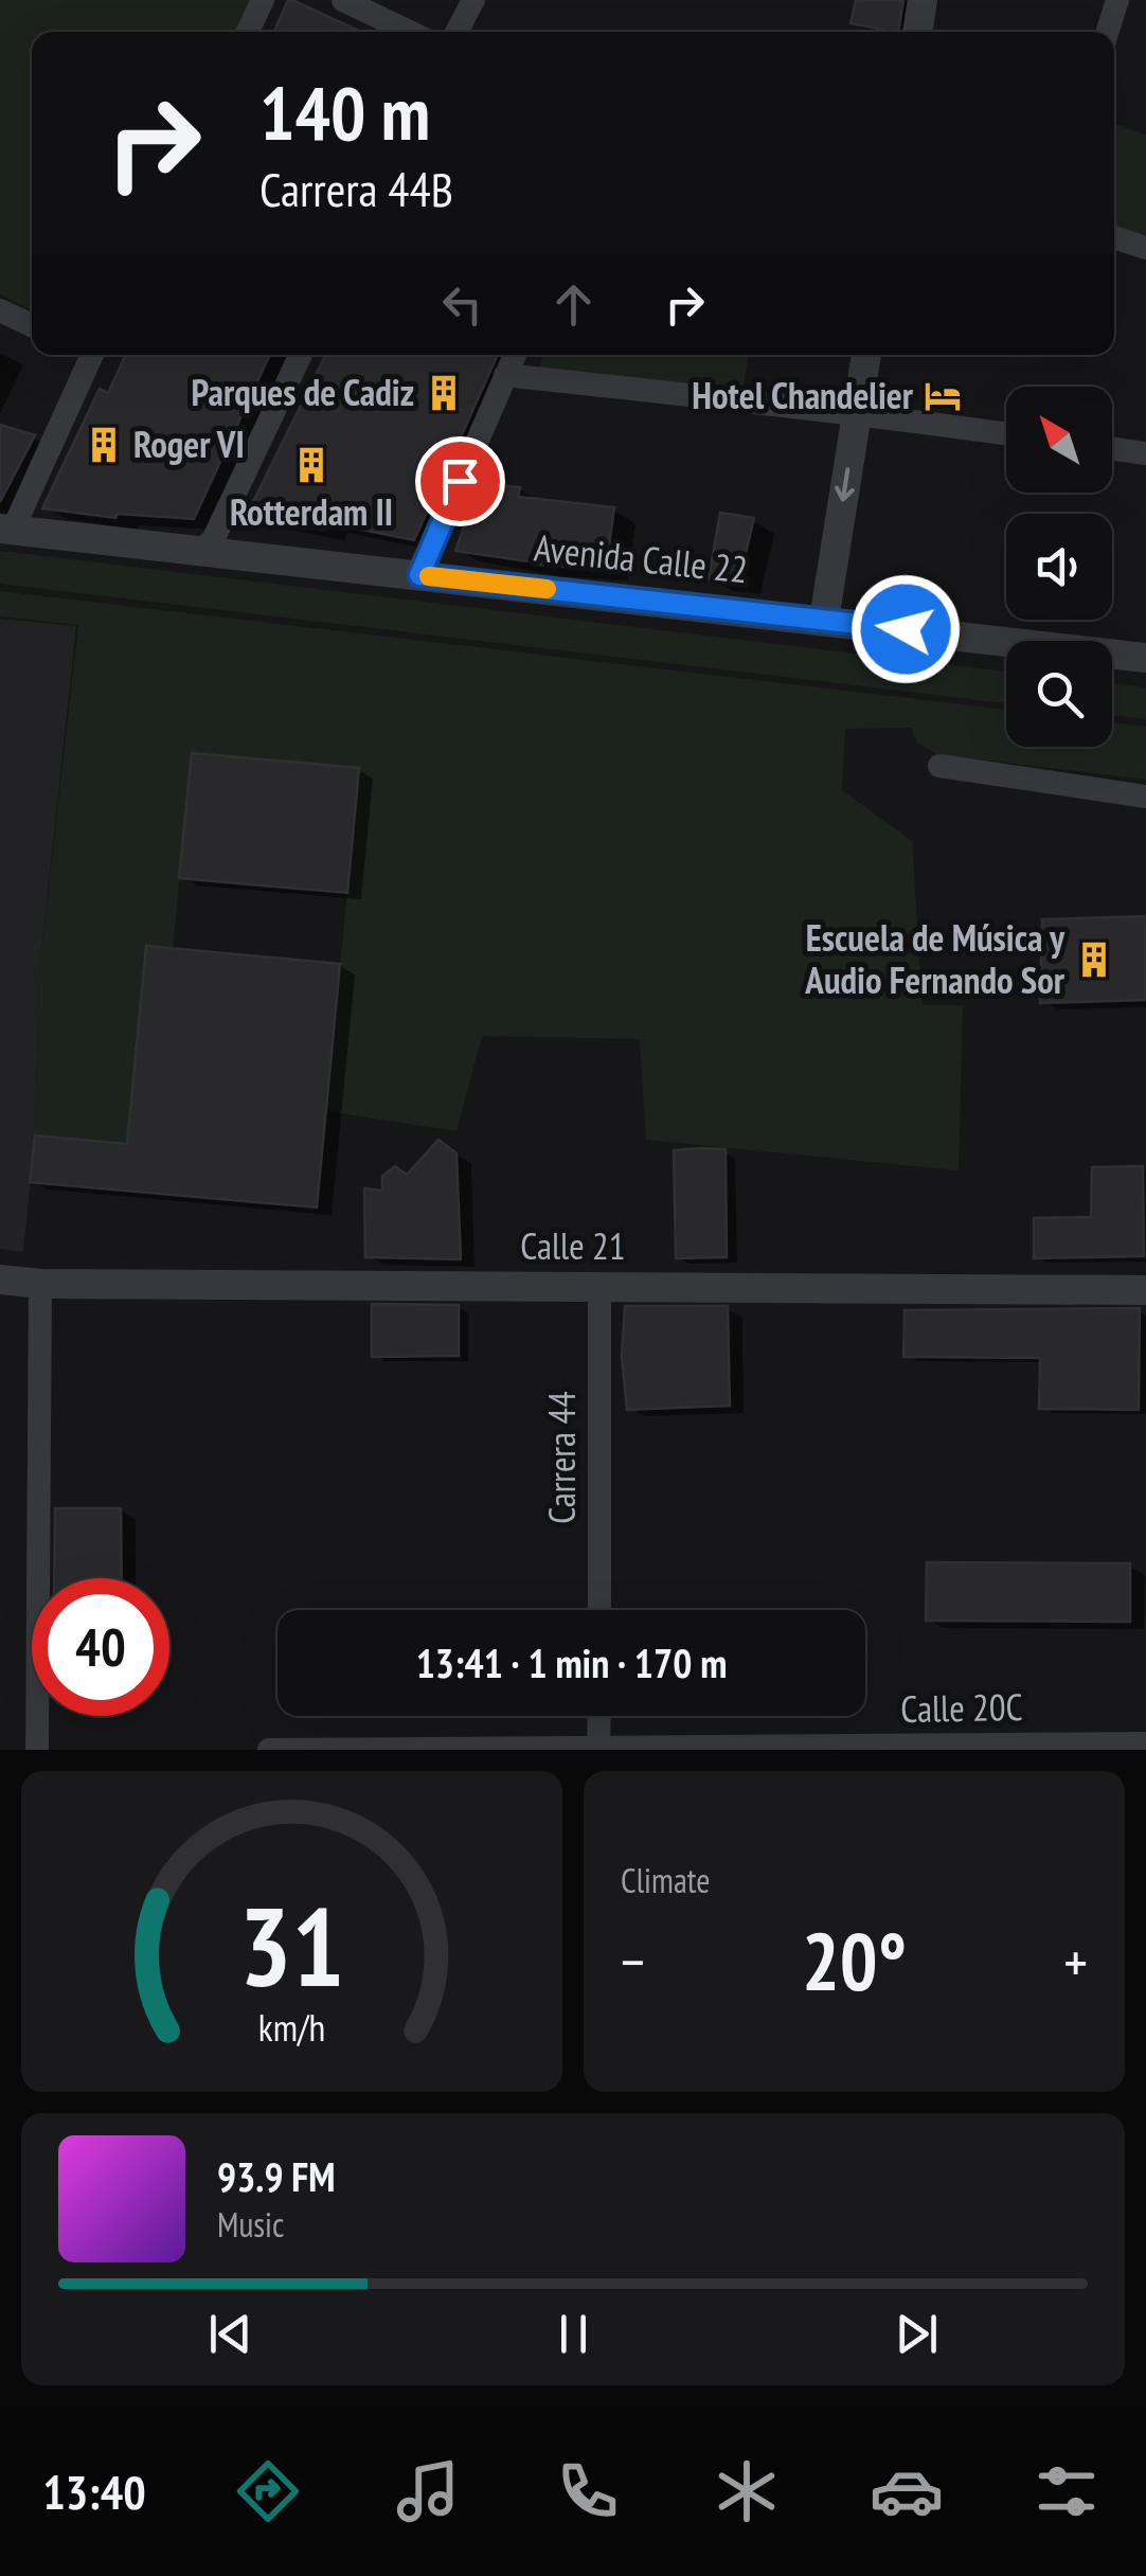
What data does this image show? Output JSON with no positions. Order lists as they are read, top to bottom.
{
  "streets": {
    "street": [
      "Avenida Calle 22",
      "Calle 21",
      "Carrera 44",
      "Calle 20C"
    ]
  },
  "crossings": [
    ["Calle 21", "Carrera 44"]
  ],
  "places": {
    "building": [
      "Parques de Cadiz",
      "Roger VI",
      "Rotterdam II",
      "Escuela de Música y Audio Fernando Sor"
    ],
    "hotel": ["Hotel Chandelier"]
  },
  "north": "top left",
  "page": {
    "turn": ["140 m", "Carrera 44B"],
    "limit": "40",
    "trip": "13:41 · 1 min · 170 m",
    "tile": "Climate",
    "heat": ["−", "20°", "+"],
    "song": ["93.9 FM", "Music"],
    "tabs": "13:40",
    "gauge": ["31", "km/h"]
  }
}
